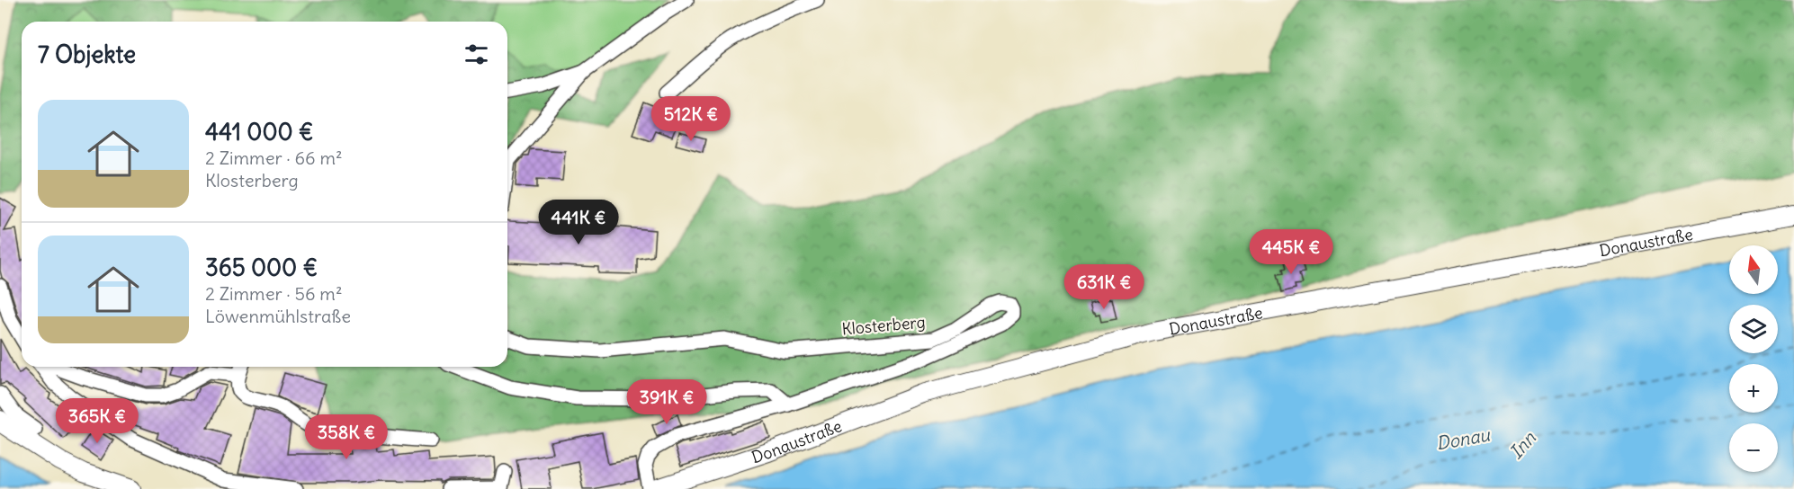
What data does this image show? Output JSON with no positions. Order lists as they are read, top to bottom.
{
  "streets": {
    "main road": ["Donaustraße"],
    "street": ["Klosterberg"]
  },
  "water": ["Donau", "Inn"],
  "north": "top",
  "page": {
    "heading": "7 Objekte",
    "list": [
      {
        "name": "441 000 €",
        "note": "2 Zimmer · 66 m² · Klosterberg"
      },
      {
        "name": "365 000 €",
        "note": "2 Zimmer · 56 m² · Löwenmühlstraße"
      }
    ],
    "price": [
      "512K €",
      "441K €",
      "445K €",
      "631K €",
      "391K €",
      "365K €",
      "358K €"
    ],
    "map_buttons": ["+", "−"]
  }
}
